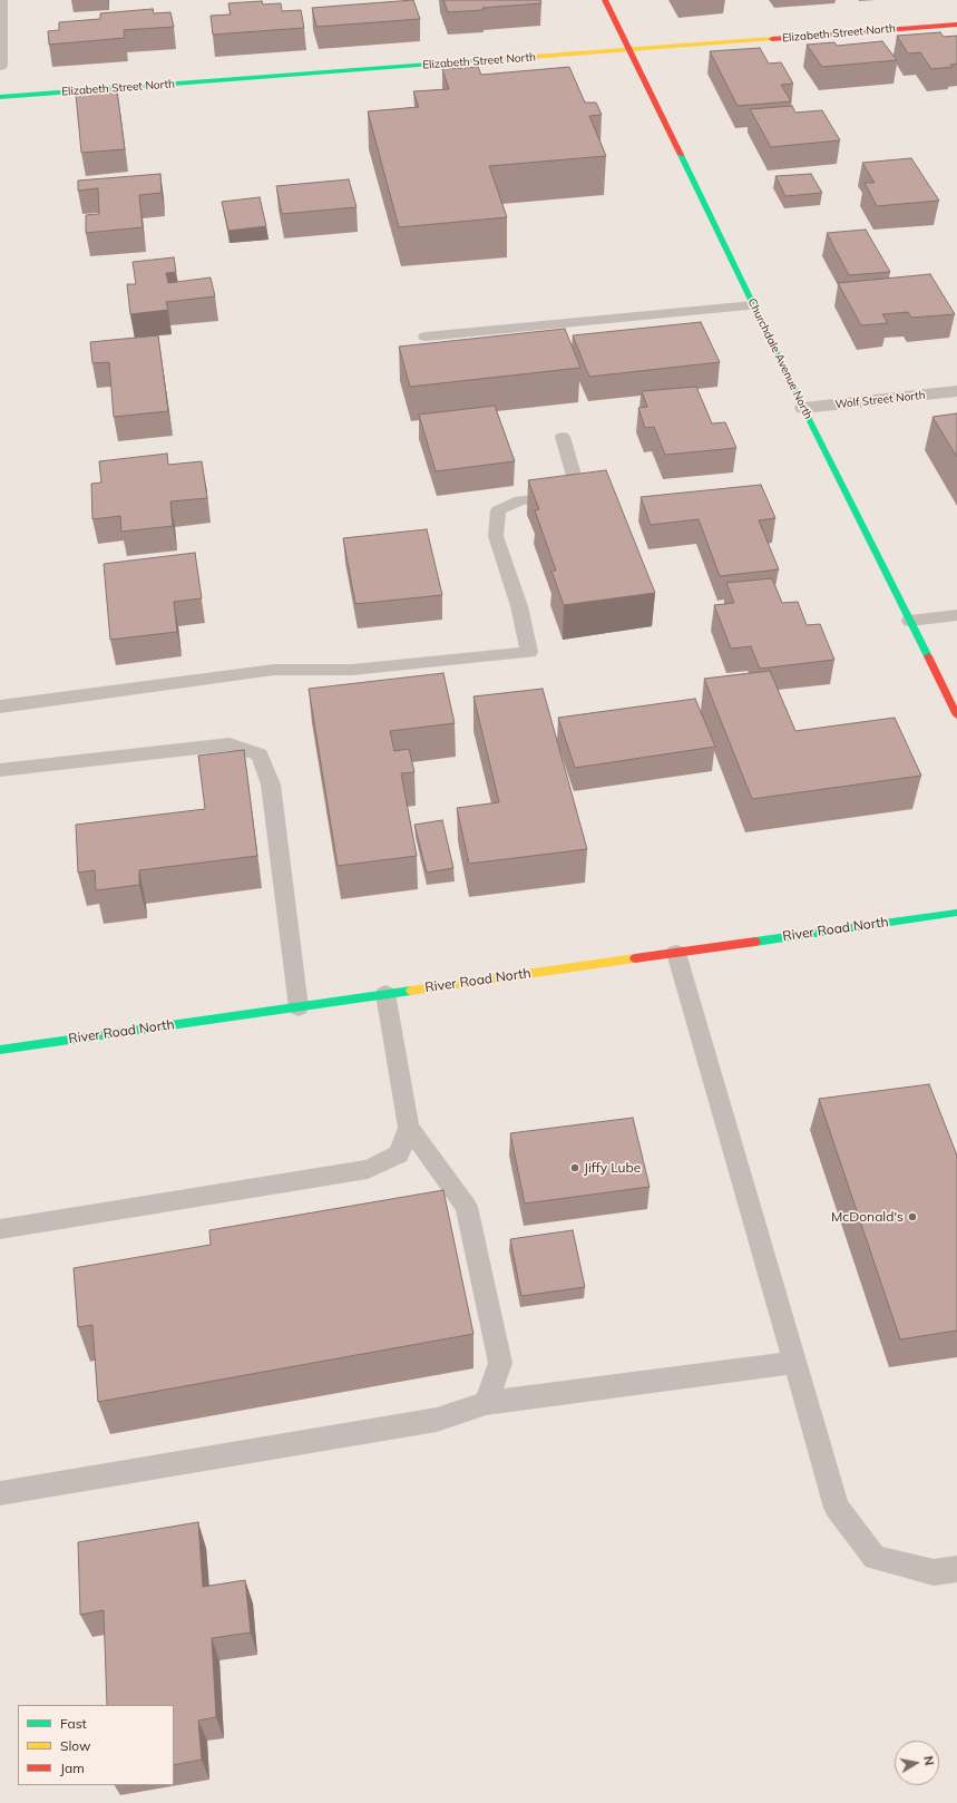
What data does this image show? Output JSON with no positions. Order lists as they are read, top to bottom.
{
  "streets": {
    "street": [
      "Elizabeth Street North",
      "Churchdale Avenue North",
      "Wolf Street North",
      "River Road North"
    ]
  },
  "crossings": [
    ["Elizabeth Street North", "Churchdale Avenue North"],
    ["Churchdale Avenue North", "Wolf Street North"]
  ],
  "places": ["Jiffy Lube", "McDonald's"],
  "legend": ["Fast", "Slow", "Jam"],
  "north": "right"
}
